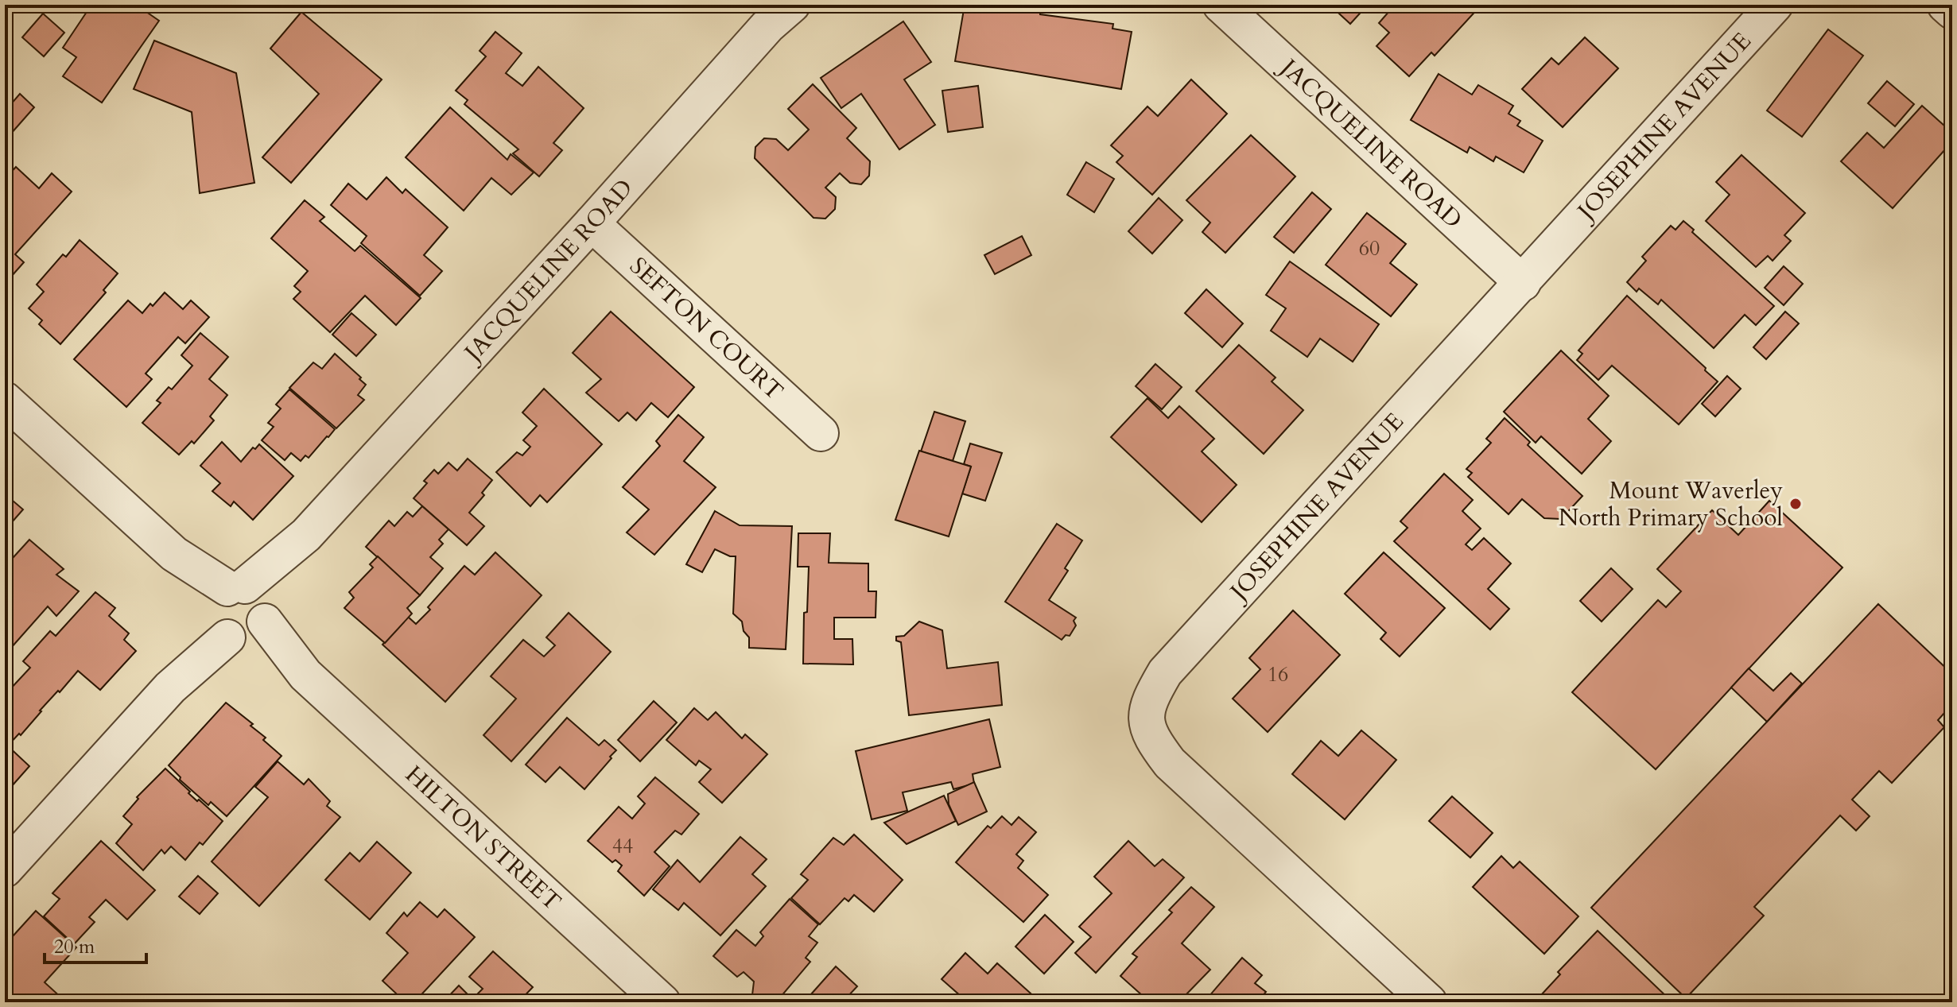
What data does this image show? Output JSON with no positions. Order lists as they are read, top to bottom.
{
  "streets": {
    "street": [
      "JOSEPHINE AVENUE",
      "JACQUELINE ROAD",
      "SEFTON COURT",
      "HILTON STREET"
    ]
  },
  "crossings": [
    ["JOSEPHINE AVENUE", "JACQUELINE ROAD"],
    ["JACQUELINE ROAD", "SEFTON COURT"],
    ["JACQUELINE ROAD", "HILTON STREET"]
  ],
  "places": ["Mount Waverley North Primary School"],
  "house_numbers": ["60", "16", "44"],
  "scale_bar": "20 m"
}
